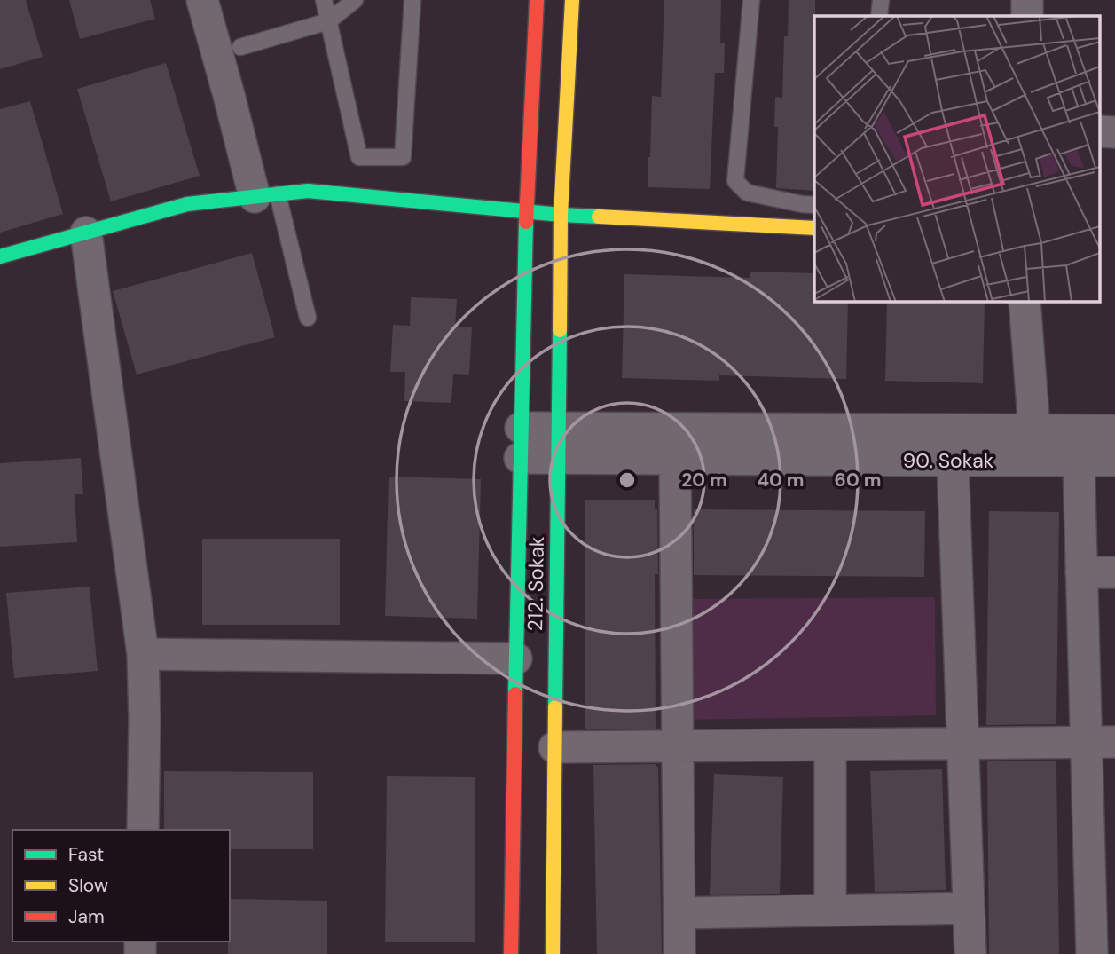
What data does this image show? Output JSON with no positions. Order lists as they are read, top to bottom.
{
  "streets": {
    "street": ["90. Sokak", "212. Sokak"]
  },
  "crossings": [
    ["90. Sokak", "212. Sokak"]
  ],
  "legend": ["Fast", "Slow", "Jam"],
  "rings": ["20 m", "40 m", "60 m"]
}
